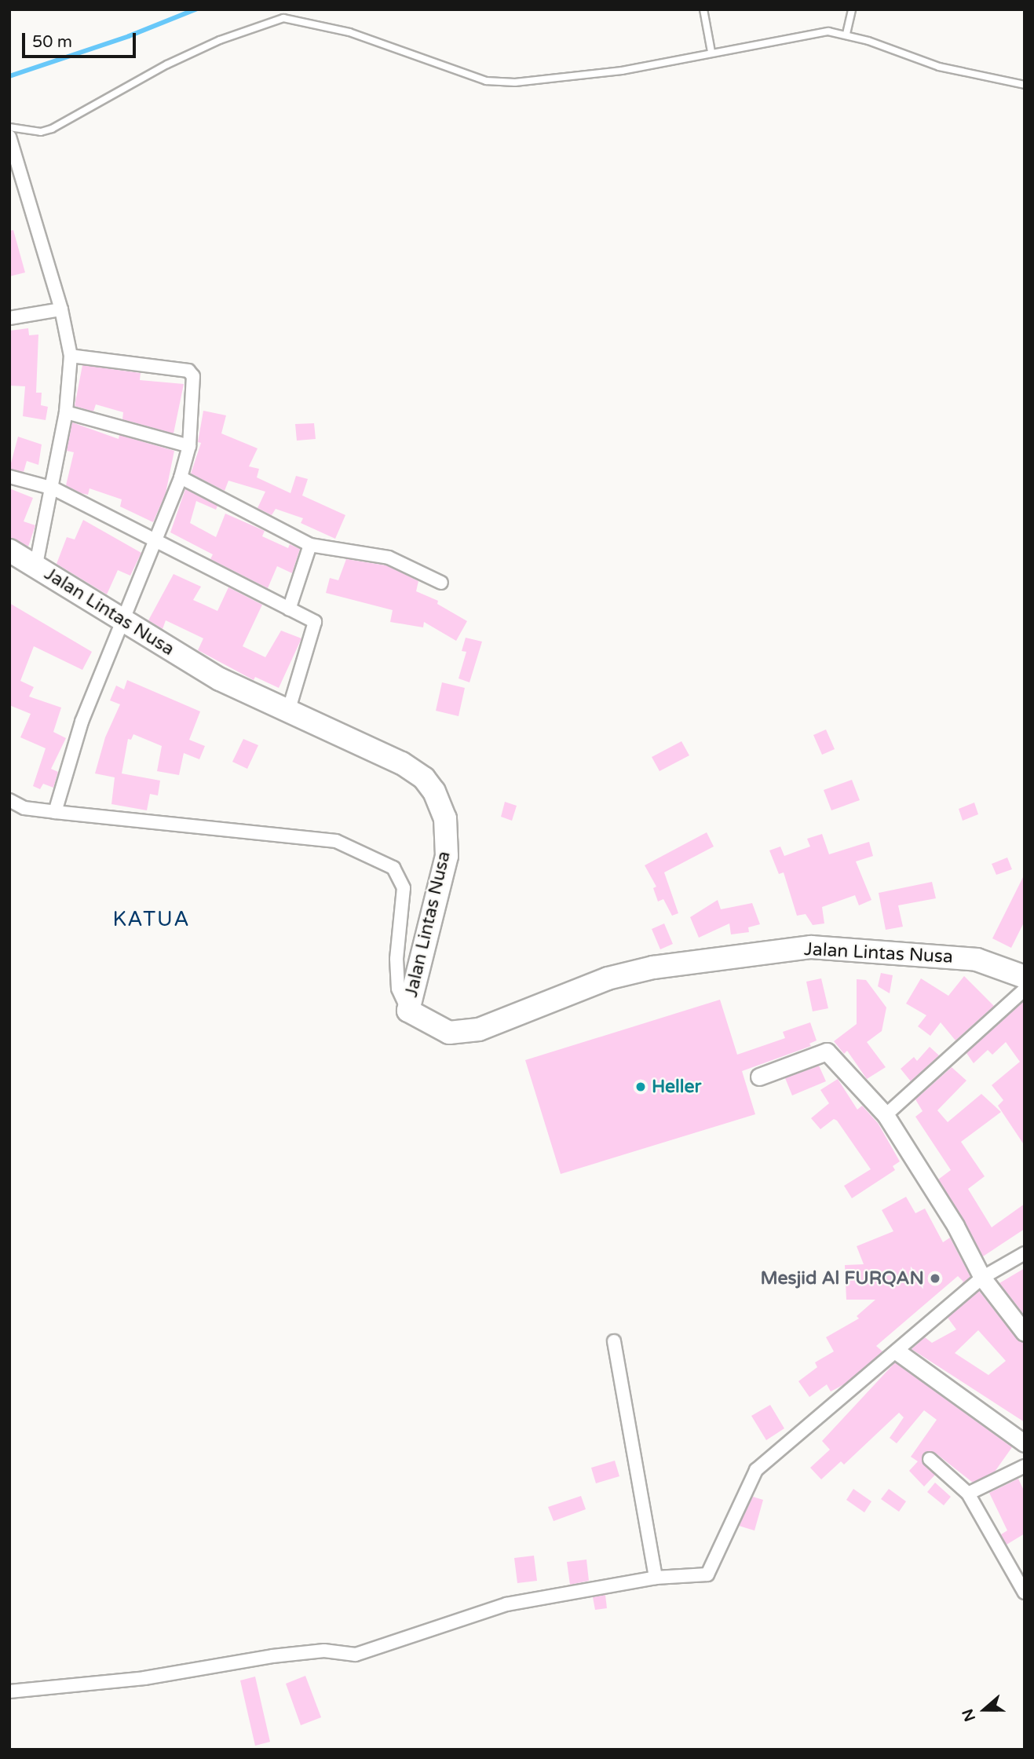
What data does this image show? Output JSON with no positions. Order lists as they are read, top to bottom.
{
  "streets": {
    "highway": ["Jalan Lintas Nusa"]
  },
  "districts": ["KATUA"],
  "places": ["Heller", "Mesjid Al FURQAN"],
  "scale_bar": "50 m",
  "north": "left"
}
